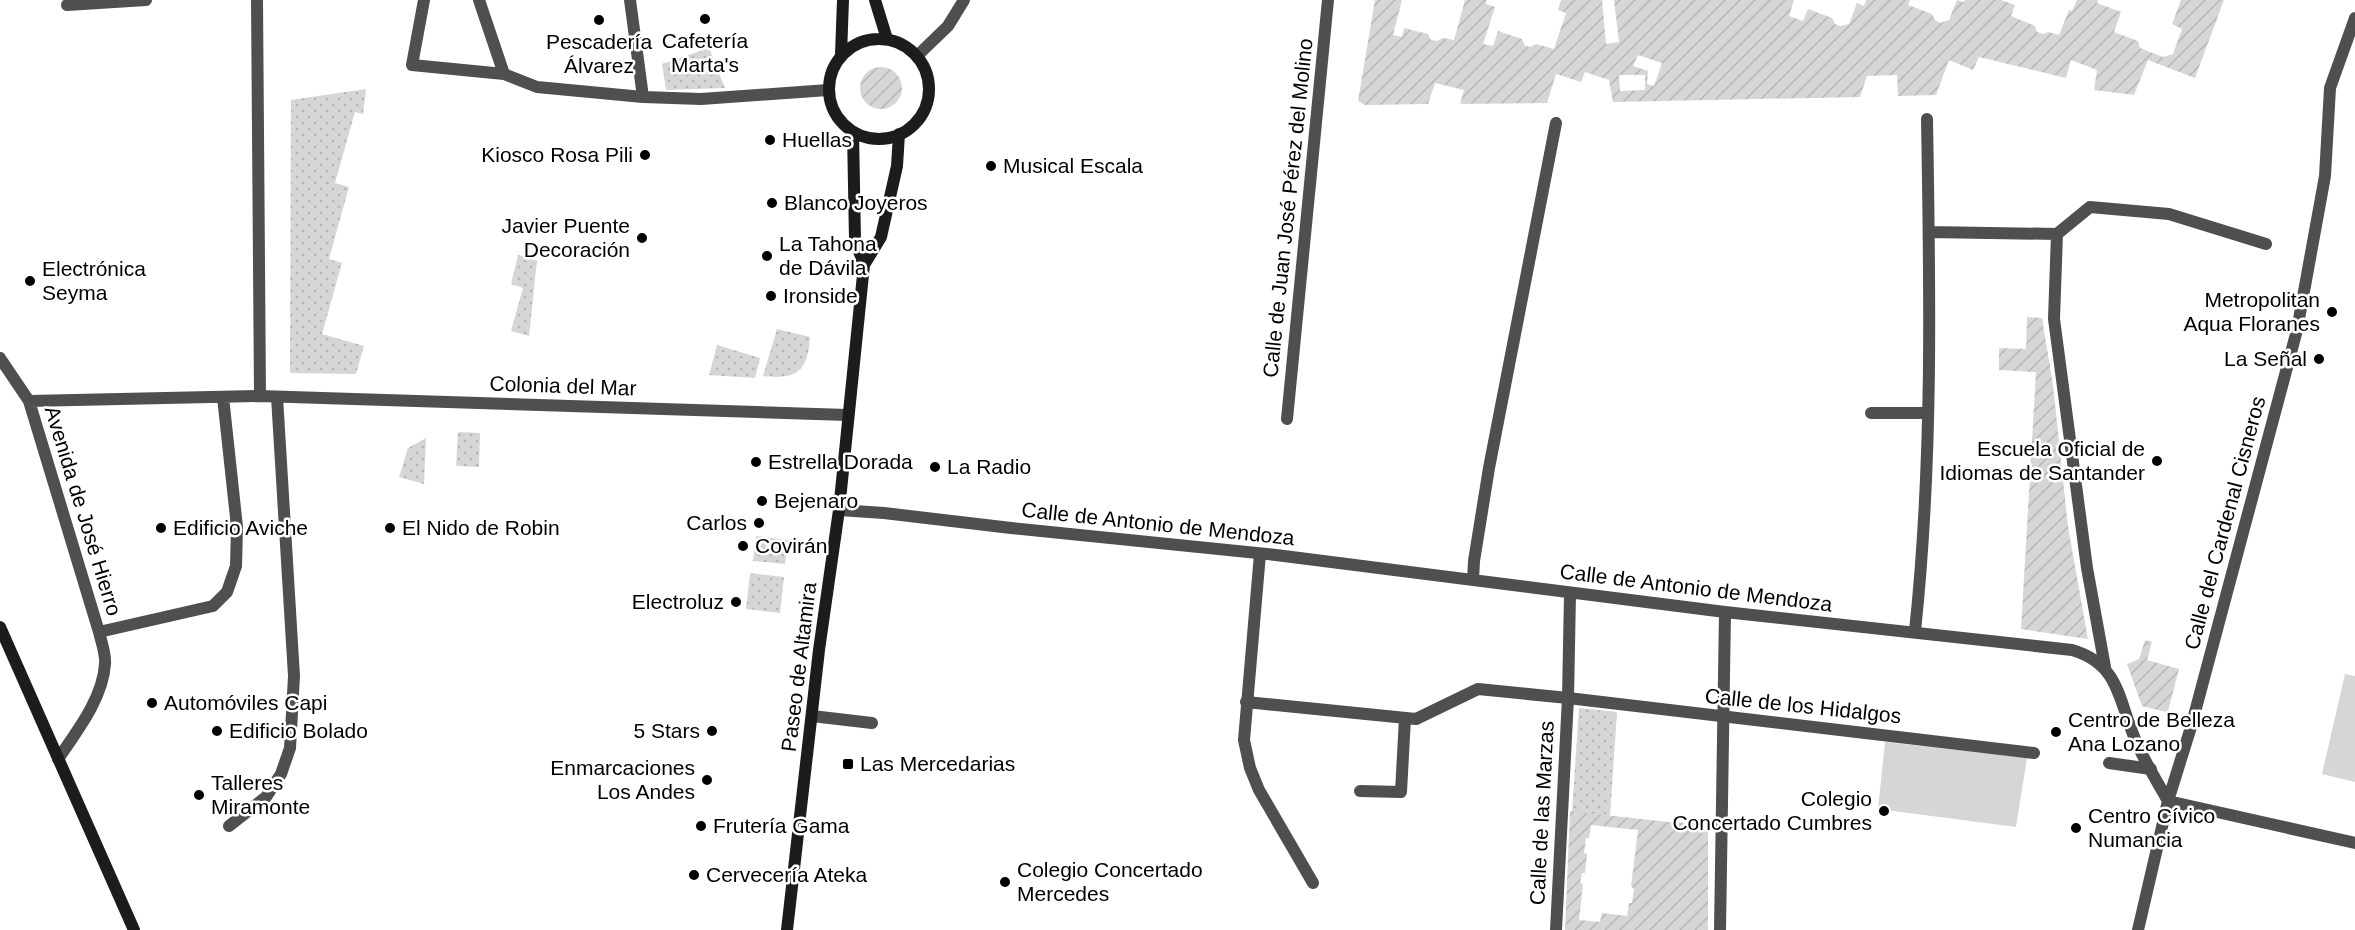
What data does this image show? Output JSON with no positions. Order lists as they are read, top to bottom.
{
  "streets": {
    "main road": ["Paseo de Altamira"],
    "street": [
      "Calle de Juan José Pérez del Molino",
      "Colonia del Mar",
      "Avenida de José Hierro",
      "Calle del Cardenal Cisneros",
      "Calle de Antonio de Mendoza",
      "Calle de los Hidalgos",
      "Calle de las Marzas"
    ]
  },
  "crossings": [
    ["Colonia del Mar", "Avenida de José Hierro"],
    ["Colonia del Mar", "Paseo de Altamira"],
    ["Calle de Antonio de Mendoza", "Paseo de Altamira"],
    ["Calle de Antonio de Mendoza", "Calle de las Marzas"],
    ["Calle de los Hidalgos", "Calle de las Marzas"]
  ],
  "places": {
    "other": [
      "Cafetería Marta's",
      "Pescadería Álvarez",
      "Huellas",
      "Kiosco Rosa Pili",
      "Musical Escala",
      "Blanco Joyeros",
      "Javier Puente Decoración",
      "La Tahona de Dávila",
      "Electrónica Seyma",
      "Ironside",
      "Metropolitan Aqua Floranes",
      "La Señal",
      "Escuela Oficial de Idiomas de Santander",
      "Estrella Dorada",
      "La Radio",
      "Bejenaro",
      "Carlos",
      "Edificio Aviche",
      "El Nido de Robin",
      "Covirán",
      "Electroluz",
      "Automóviles Capi",
      "Edificio Bolado",
      "5 Stars",
      "Centro de Belleza Ana Lozano",
      "Enmarcaciones Los Andes",
      "Talleres Miramonte",
      "Colegio Concertado Cumbres",
      "Frutería Gama",
      "Centro Cívico Numancia",
      "Cervecería Ateka",
      "Colegio Concertado Mercedes"
    ],
    "transit": ["Las Mercedarias"]
  }
}
